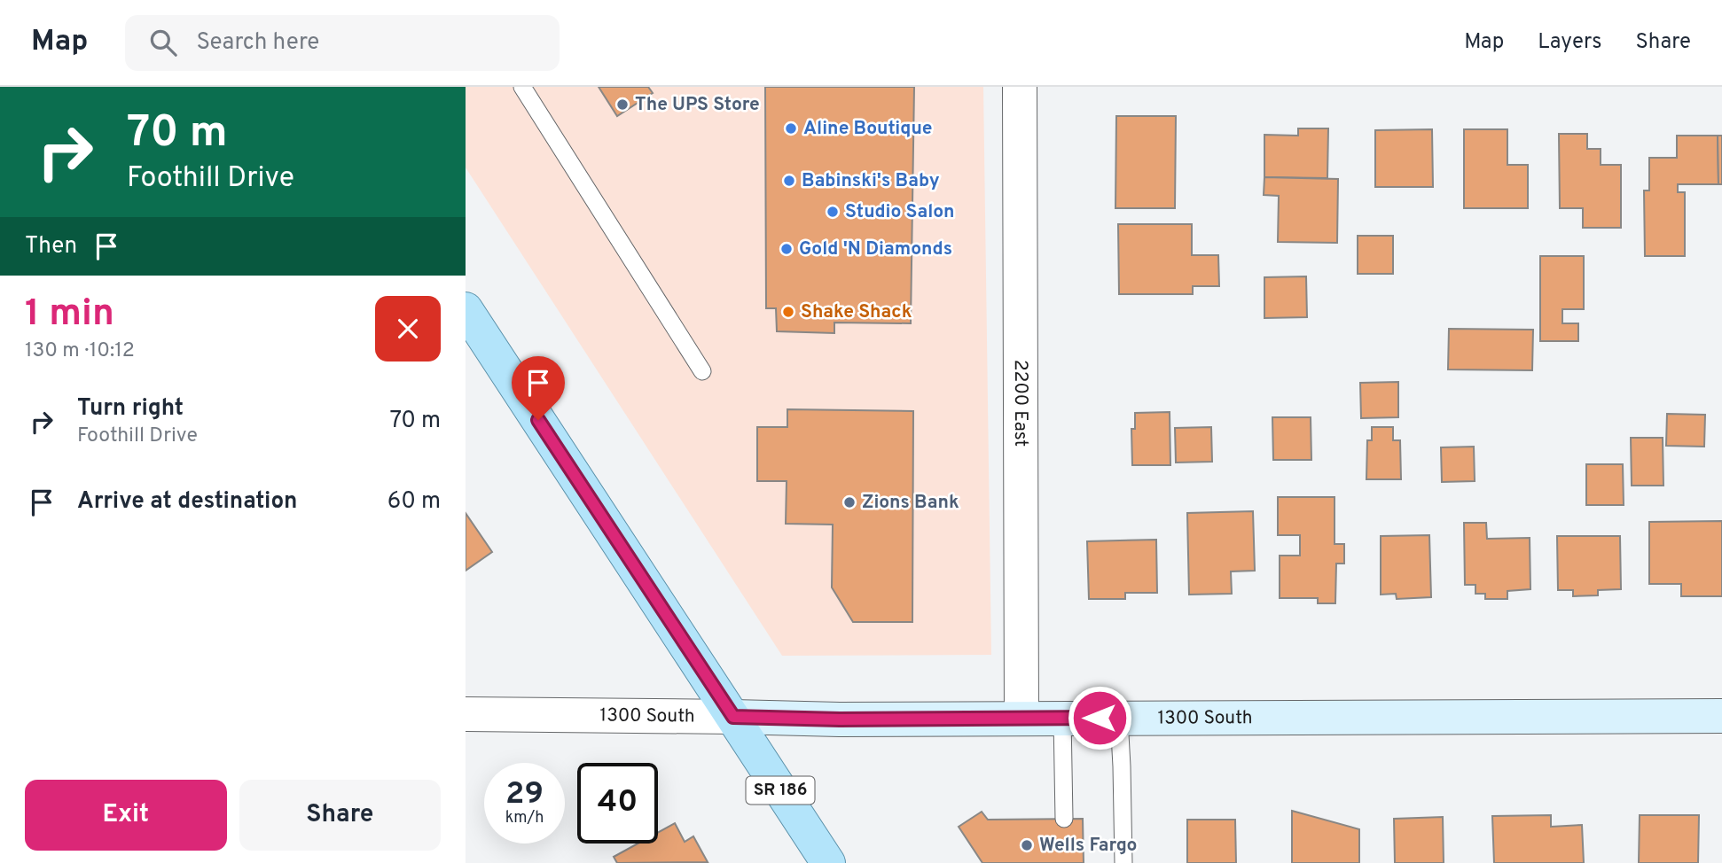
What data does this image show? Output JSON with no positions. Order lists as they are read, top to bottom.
{
  "streets": {
    "main road": ["SR 186"],
    "street": ["2200 East", "1300 South"]
  },
  "crossings": [
    ["2200 East", "1300 South"],
    ["1300 South", "SR 186"]
  ],
  "places": [
    "The UPS Store",
    "Aline Boutique",
    "Babinski's Baby",
    "Studio Salon",
    "Gold 'N Diamonds",
    "Shake Shack",
    "Zions Bank",
    "Wells Fargo"
  ],
  "page": {
    "header": "Map",
    "search": "Search here",
    "nav": ["Map", "Layers", "Share"],
    "turn": ["70 m", "Foothill Drive"],
    "then": "Then",
    "heading": ["1 min", "130 m · 10:12"],
    "list": [
      {
        "name": "Turn right",
        "note": "Foothill Drive",
        "value": "70 m"
      },
      {
        "name": "Arrive at destination",
        "value": "60 m"
      }
    ],
    "speed": "29 km/h",
    "limit": "40",
    "buttons": ["Exit", "Share"]
  }
}
